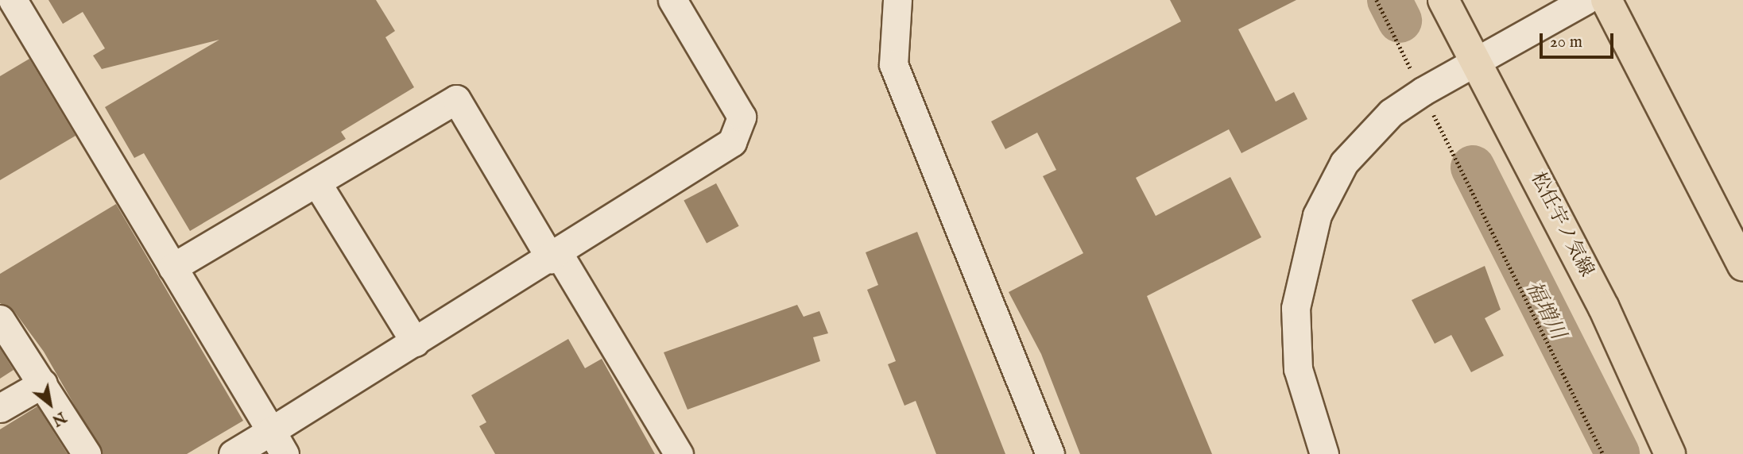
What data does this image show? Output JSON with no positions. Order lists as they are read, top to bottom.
{
  "streets": {
    "main road": ["松任宇ノ気線"]
  },
  "water": ["福増川"],
  "scale_bar": "20 m",
  "north": "bottom right"
}
